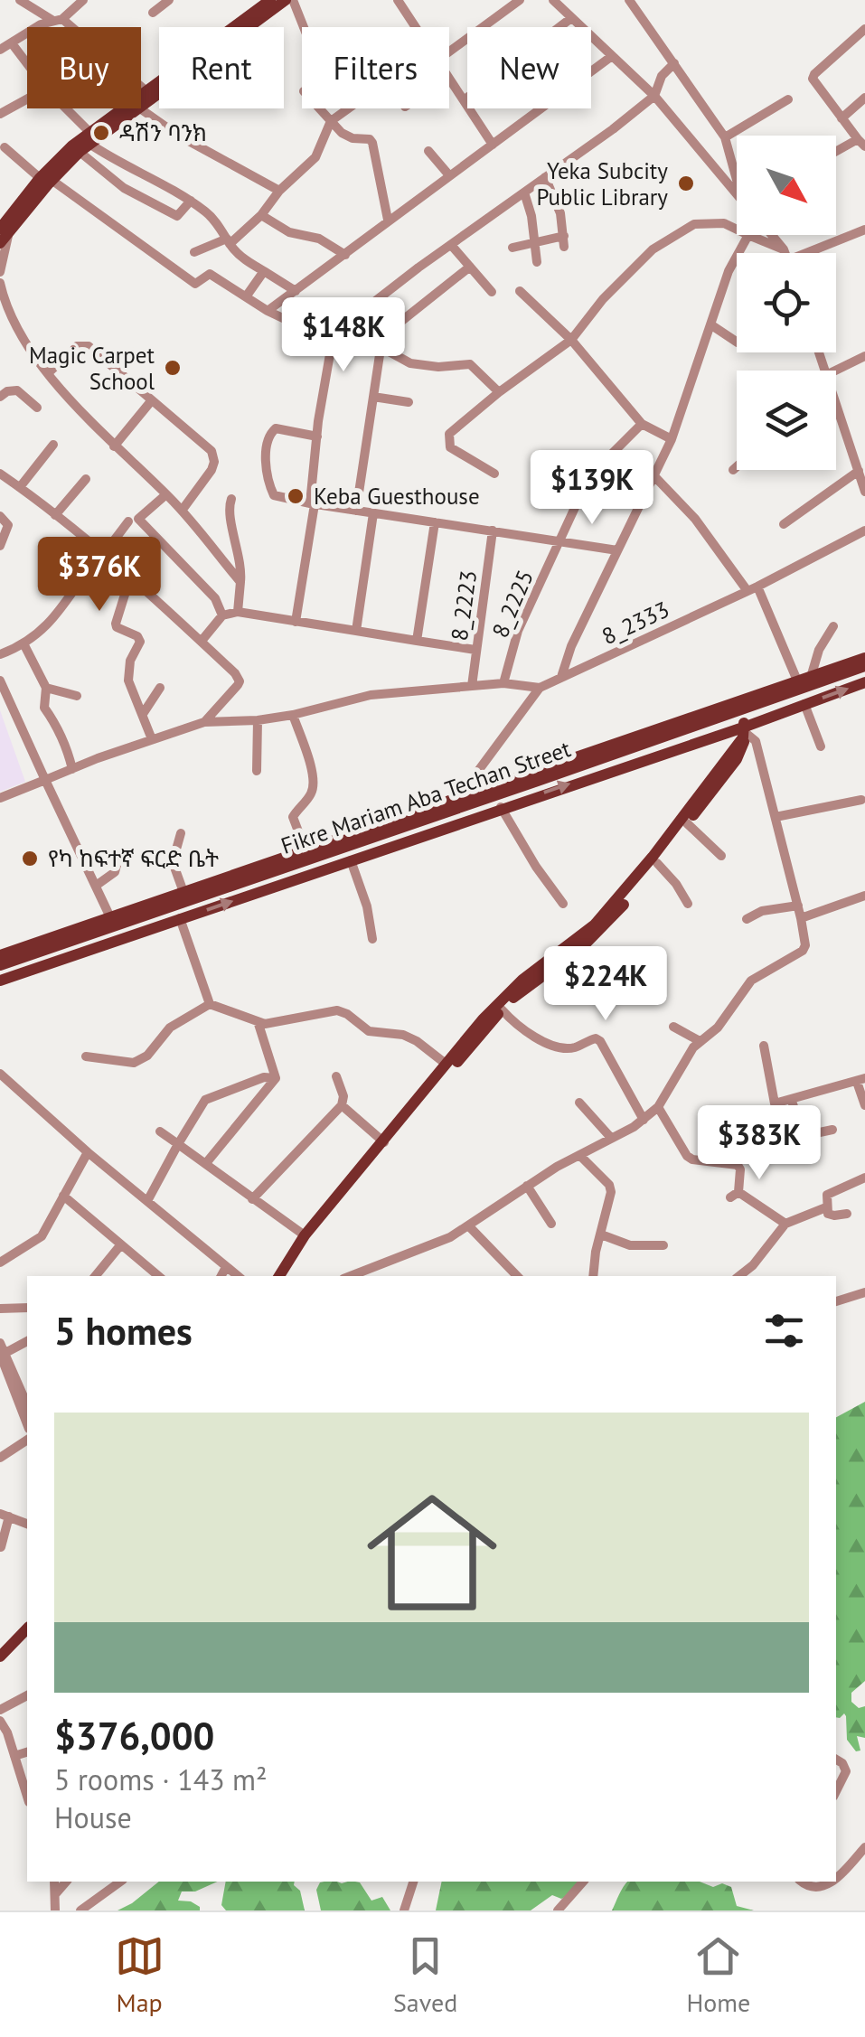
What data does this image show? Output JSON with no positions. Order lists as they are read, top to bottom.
{
  "streets": {
    "main road": ["Fikre Mariam Aba Techan Street"],
    "street": ["8_2225", "8_2223", "8_2333"]
  },
  "places": [
    "ዳሽን ባንክ",
    "Yeka Subcity Public Library",
    "Magic Carpet School",
    "Keba Guesthouse",
    "የካ ከፍተኛ ፍርድ ቤት"
  ],
  "north": "bottom right",
  "page": {
    "chip": [
      "Buy",
      "Rent",
      "Filters",
      "New"
    ],
    "price": [
      "$148K",
      "$139K",
      "$376K",
      "$224K",
      "$383K"
    ],
    "heading": "5 homes",
    "list": [
      {
        "name": "$376,000",
        "note": "5 rooms · 143 m² · House"
      }
    ],
    "tabs": ["Map", "Saved", "Home"]
  }
}
